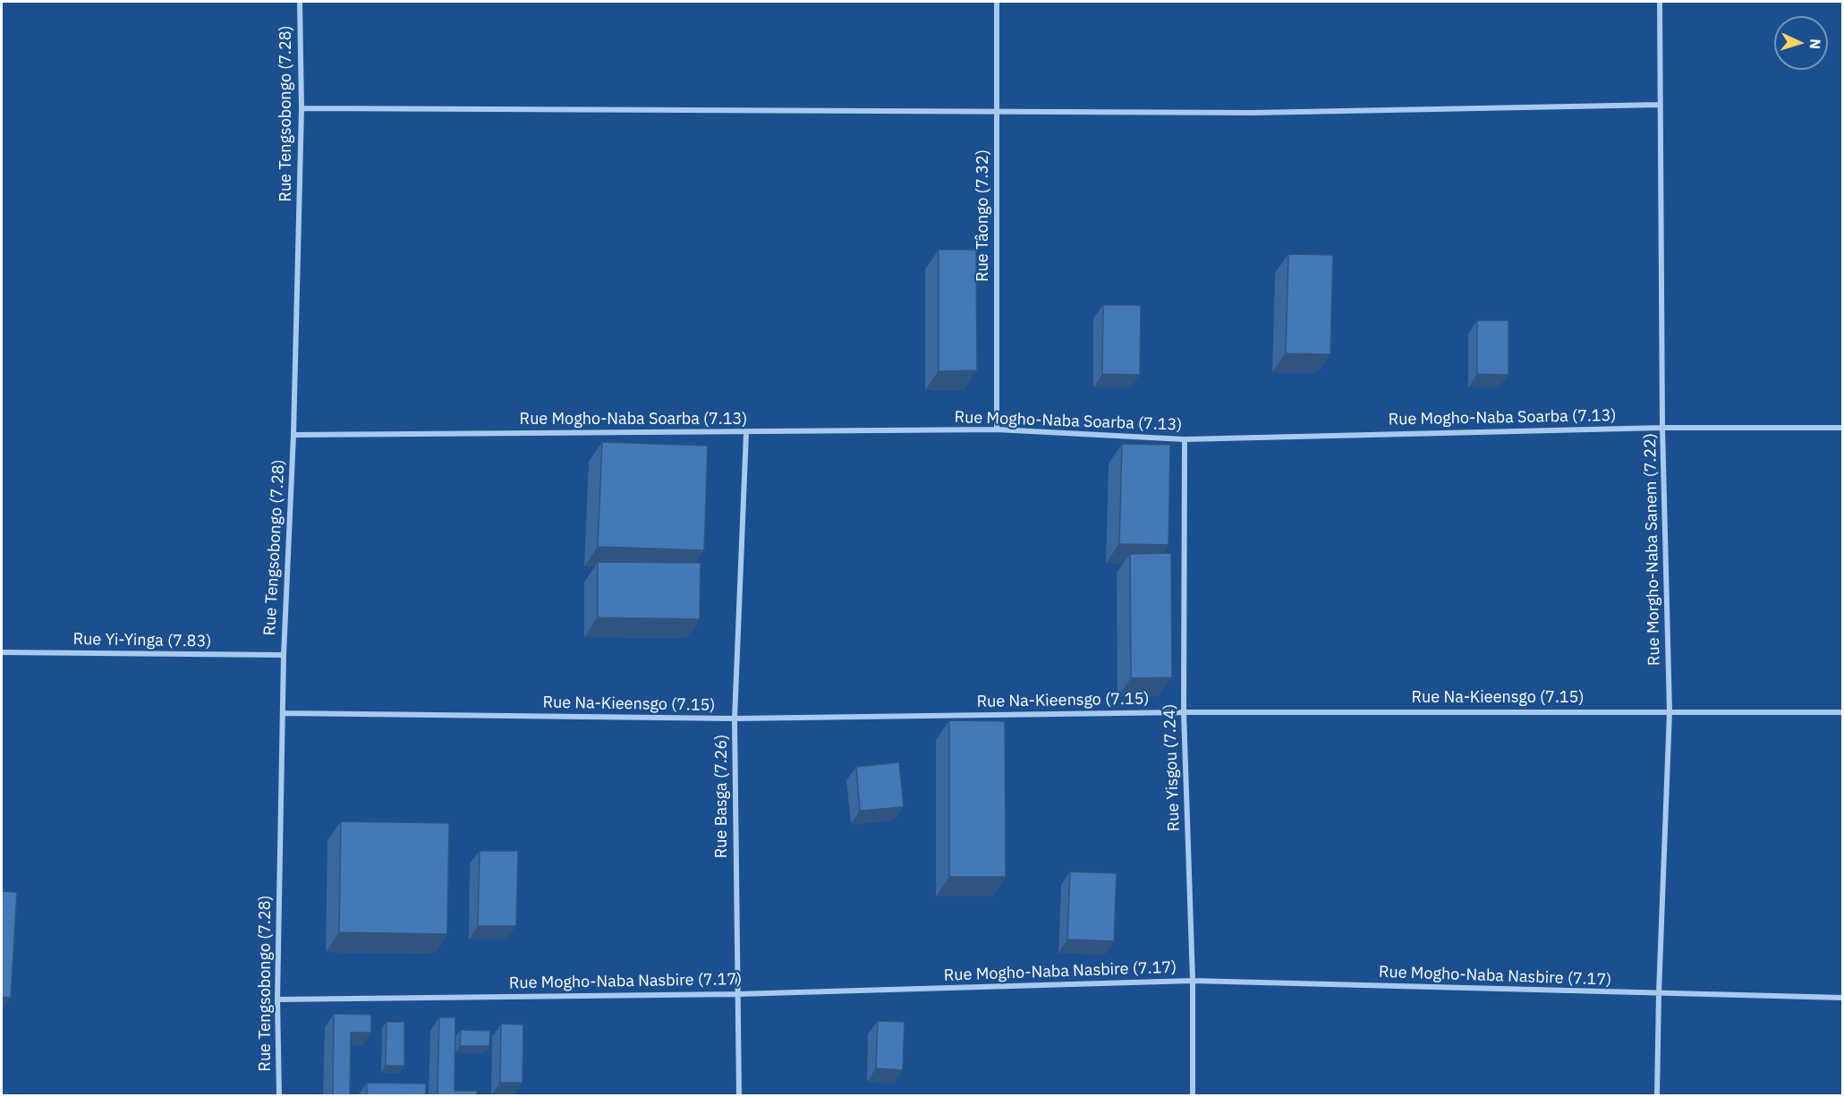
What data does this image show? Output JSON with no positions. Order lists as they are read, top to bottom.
{
  "streets": {
    "street": [
      "Rue Tengsobongo (7.28)",
      "Rue Tâongo (7.32)",
      "Rue Mogho-Naba Soarba (7.13)",
      "Rue Morgho-Naba Sanem (7.22)",
      "Rue Yi-Yinga (7.83)",
      "Rue Na-Kieensgo (7.15)",
      "Rue Yisgou (7.24)",
      "Rue Basga (7.26)",
      "Rue Mogho-Naba Nasbire (7.17)"
    ]
  },
  "crossings": [
    ["Rue Tengsobongo (7.28)", "Rue Mogho-Naba Soarba (7.13)"],
    ["Rue Tengsobongo (7.28)", "Rue Yi-Yinga (7.83)"],
    ["Rue Tengsobongo (7.28)", "Rue Na-Kieensgo (7.15)"],
    ["Rue Tengsobongo (7.28)", "Rue Mogho-Naba Nasbire (7.17)"],
    ["Rue Tâongo (7.32)", "Rue Mogho-Naba Soarba (7.13)"],
    ["Rue Mogho-Naba Soarba (7.13)", "Rue Morgho-Naba Sanem (7.22)"],
    ["Rue Mogho-Naba Soarba (7.13)", "Rue Yisgou (7.24)"],
    ["Rue Mogho-Naba Soarba (7.13)", "Rue Basga (7.26)"],
    ["Rue Morgho-Naba Sanem (7.22)", "Rue Na-Kieensgo (7.15)"],
    ["Rue Morgho-Naba Sanem (7.22)", "Rue Mogho-Naba Nasbire (7.17)"],
    ["Rue Na-Kieensgo (7.15)", "Rue Yisgou (7.24)"],
    ["Rue Na-Kieensgo (7.15)", "Rue Basga (7.26)"],
    ["Rue Yisgou (7.24)", "Rue Mogho-Naba Nasbire (7.17)"],
    ["Rue Basga (7.26)", "Rue Mogho-Naba Nasbire (7.17)"]
  ],
  "north": "right"
}
